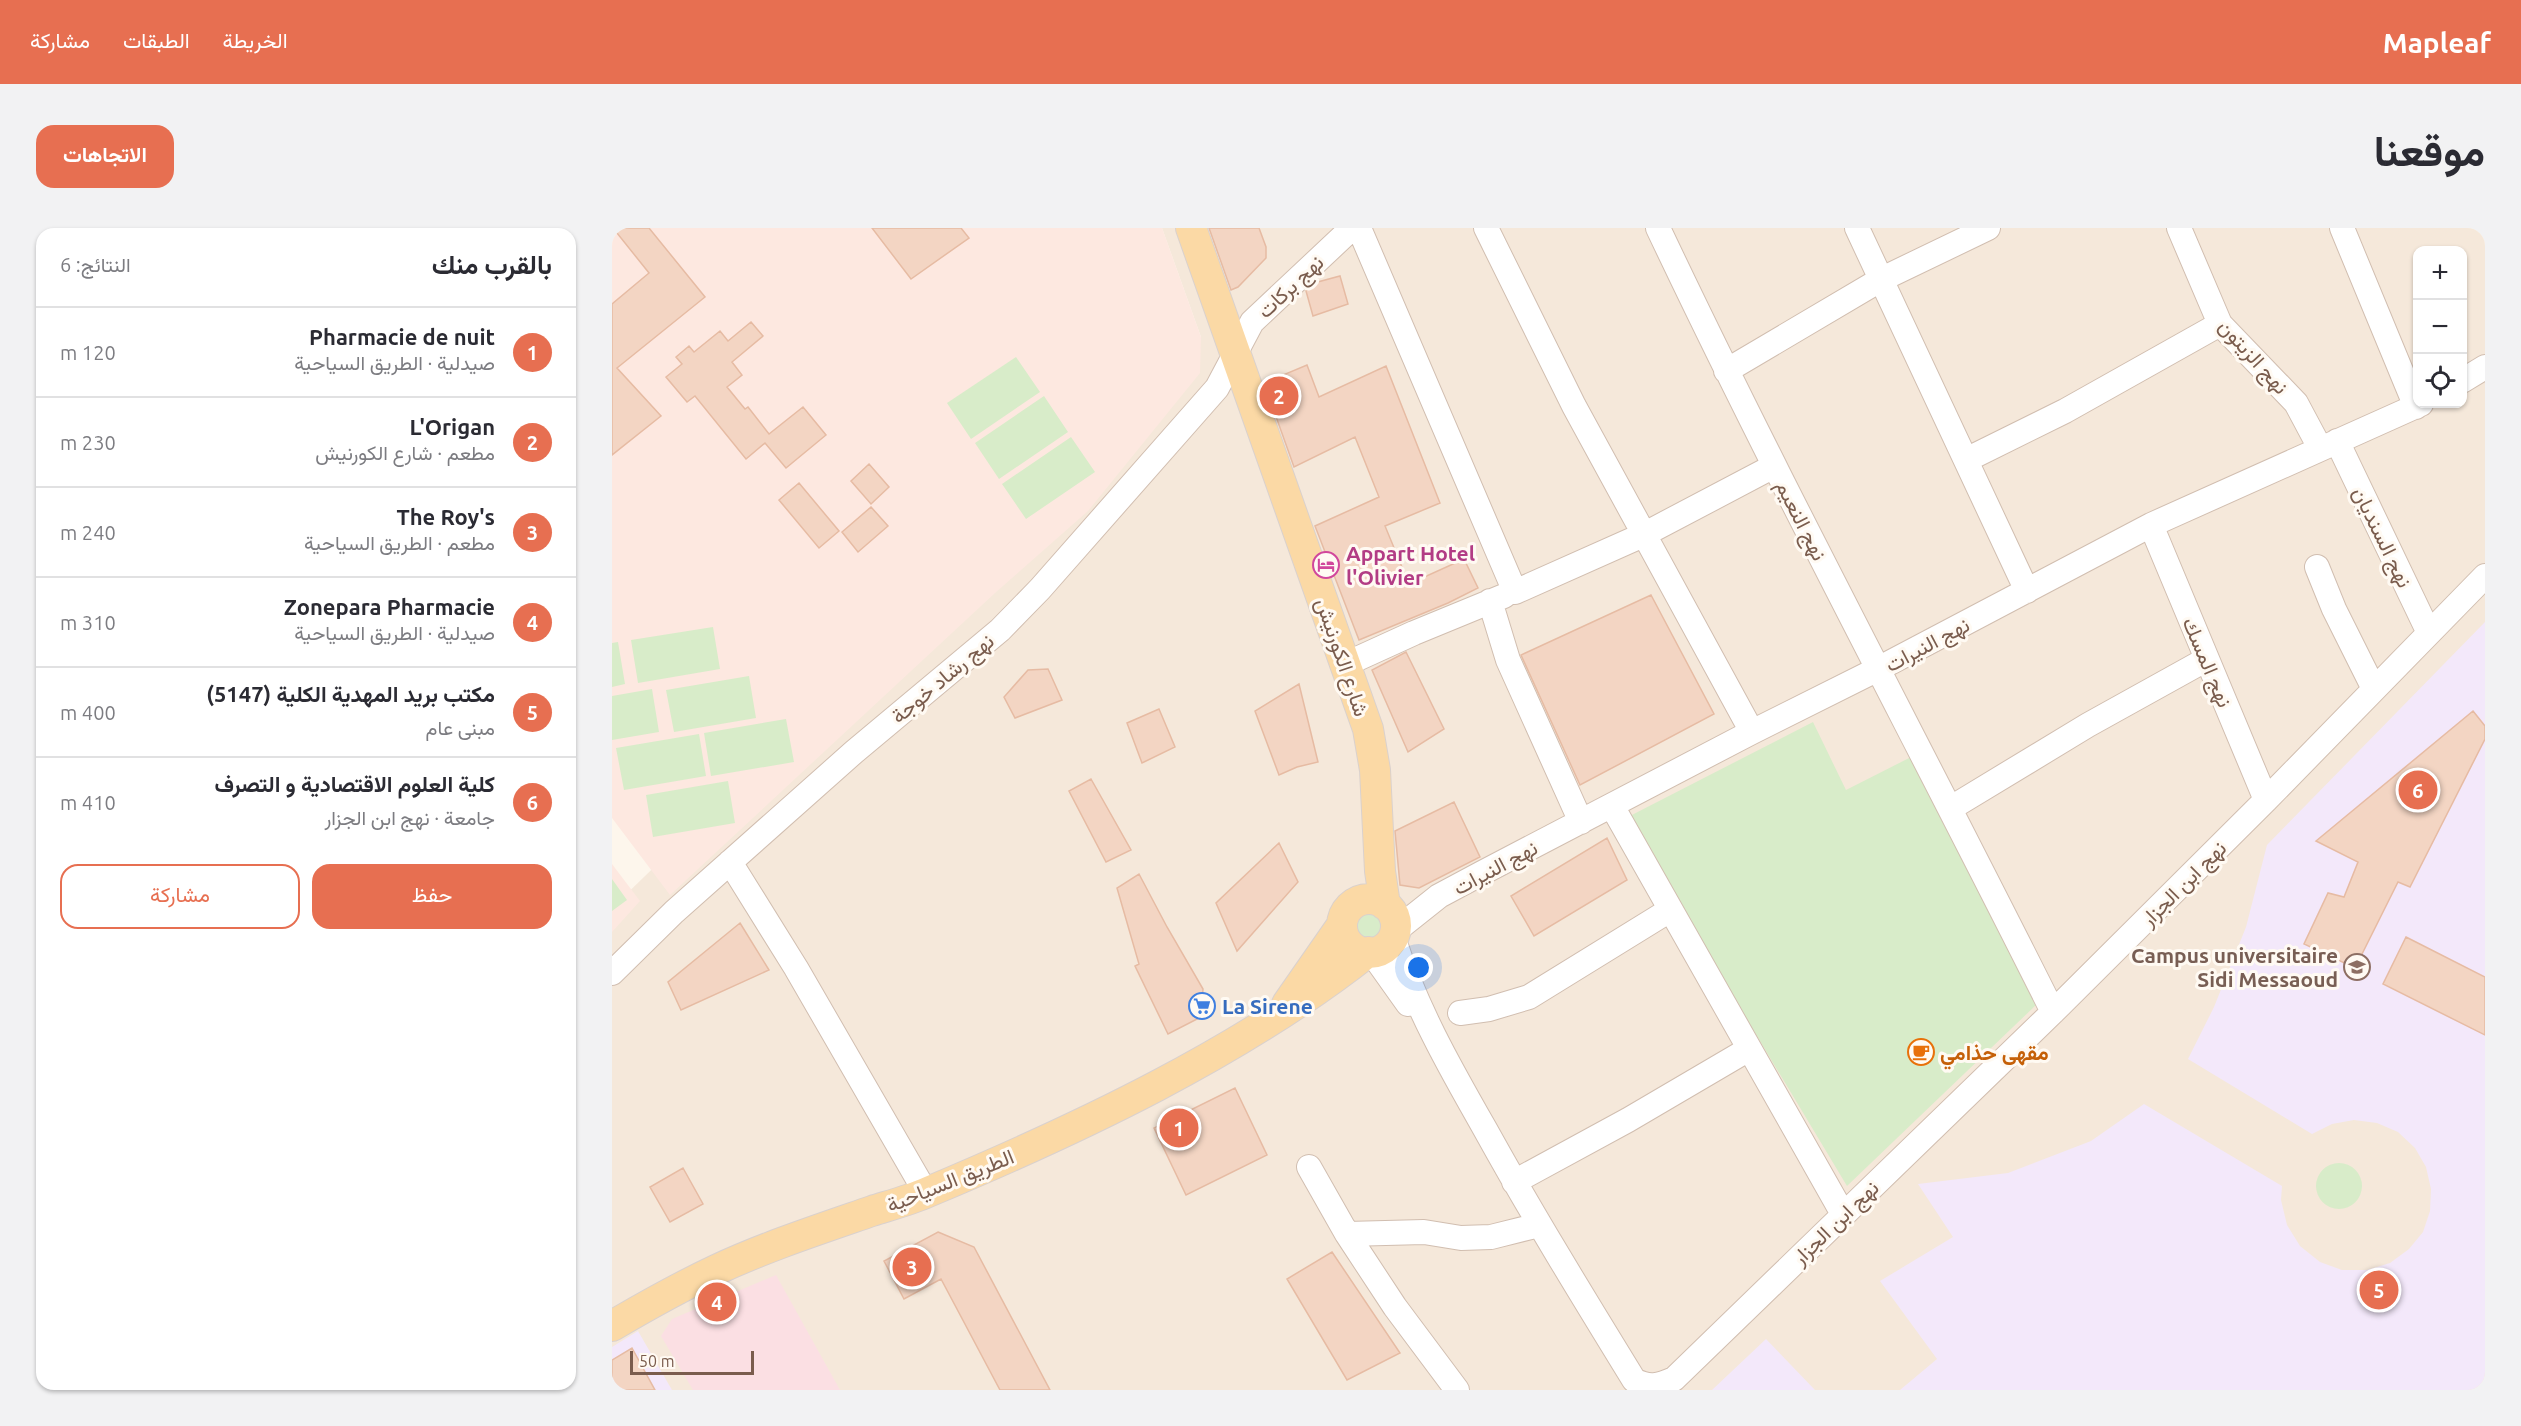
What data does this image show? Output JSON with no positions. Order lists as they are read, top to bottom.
{
  "streets": {
    "main road": ["شارع الكورنيش", "الطريق السياحية"],
    "street": [
      "نهج بركات",
      "نهج الزيتون",
      "نهج النعيم",
      "نهج السنديان",
      "نهج النيرات",
      "نهج المسك",
      "نهج رشاد خوجة",
      "نهج ابن الجزار"
    ]
  },
  "crossings": [
    ["نهج بركات", "شارع الكورنيش"],
    ["نهج بركات", "نهج رشاد خوجة"],
    ["نهج الزيتون", "نهج السنديان"],
    ["نهج الزيتون", "نهج النيرات"],
    ["نهج النعيم", "نهج النيرات"],
    ["نهج النعيم", "نهج ابن الجزار"],
    ["نهج السنديان", "نهج النيرات"],
    ["نهج السنديان", "نهج ابن الجزار"],
    ["نهج النيرات", "شارع الكورنيش"],
    ["نهج النيرات", "نهج المسك"],
    ["نهج النيرات", "الطريق السياحية"],
    ["شارع الكورنيش", "نهج رشاد خوجة"],
    ["شارع الكورنيش", "الطريق السياحية"],
    ["نهج المسك", "نهج ابن الجزار"]
  ],
  "places": {
    "hotel": ["Appart Hotel l'Olivier"],
    "school or university": ["Campus universitaire Sidi Messaoud"],
    "supermarket": ["La Sirene"],
    "cafe": ["مقهى حذامي"]
  },
  "scale_bar": "50 m",
  "page": {
    "header": "Mapleaf",
    "nav": ["الخريطة", "الطبقات", "مشاركة"],
    "title": "موقعنا",
    "buttons": [
      "الاتجاهات",
      ["حفظ", "مشاركة"]
    ],
    "heading": ["بالقرب منك", "النتائج: 6"],
    "map_buttons": ["+", "−"],
    "list": [
      {
        "mark": "1",
        "name": "Pharmacie de nuit",
        "note": "صيدلية · الطريق السياحية",
        "value": "120 m"
      },
      {
        "mark": "2",
        "name": "L'Origan",
        "note": "مطعم · شارع الكورنيش",
        "value": "230 m"
      },
      {
        "mark": "3",
        "name": "The Roy's",
        "note": "مطعم · الطريق السياحية",
        "value": "240 m"
      },
      {
        "mark": "4",
        "name": "Zonepara Pharmacie",
        "note": "صيدلية · الطريق السياحية",
        "value": "310 m"
      },
      {
        "mark": "5",
        "name": "مكتب بريد المهدية الكلية (5147)",
        "note": "مبنى عام",
        "value": "400 m"
      },
      {
        "mark": "6",
        "name": "كلية العلوم الاقتصادية و التصرف",
        "note": "جامعة · نهج ابن الجزار",
        "value": "410 m"
      }
    ],
    "pins": [
      "2",
      "6",
      "1",
      "3",
      "5",
      "4"
    ],
    "scale": "50 m"
  }
}
